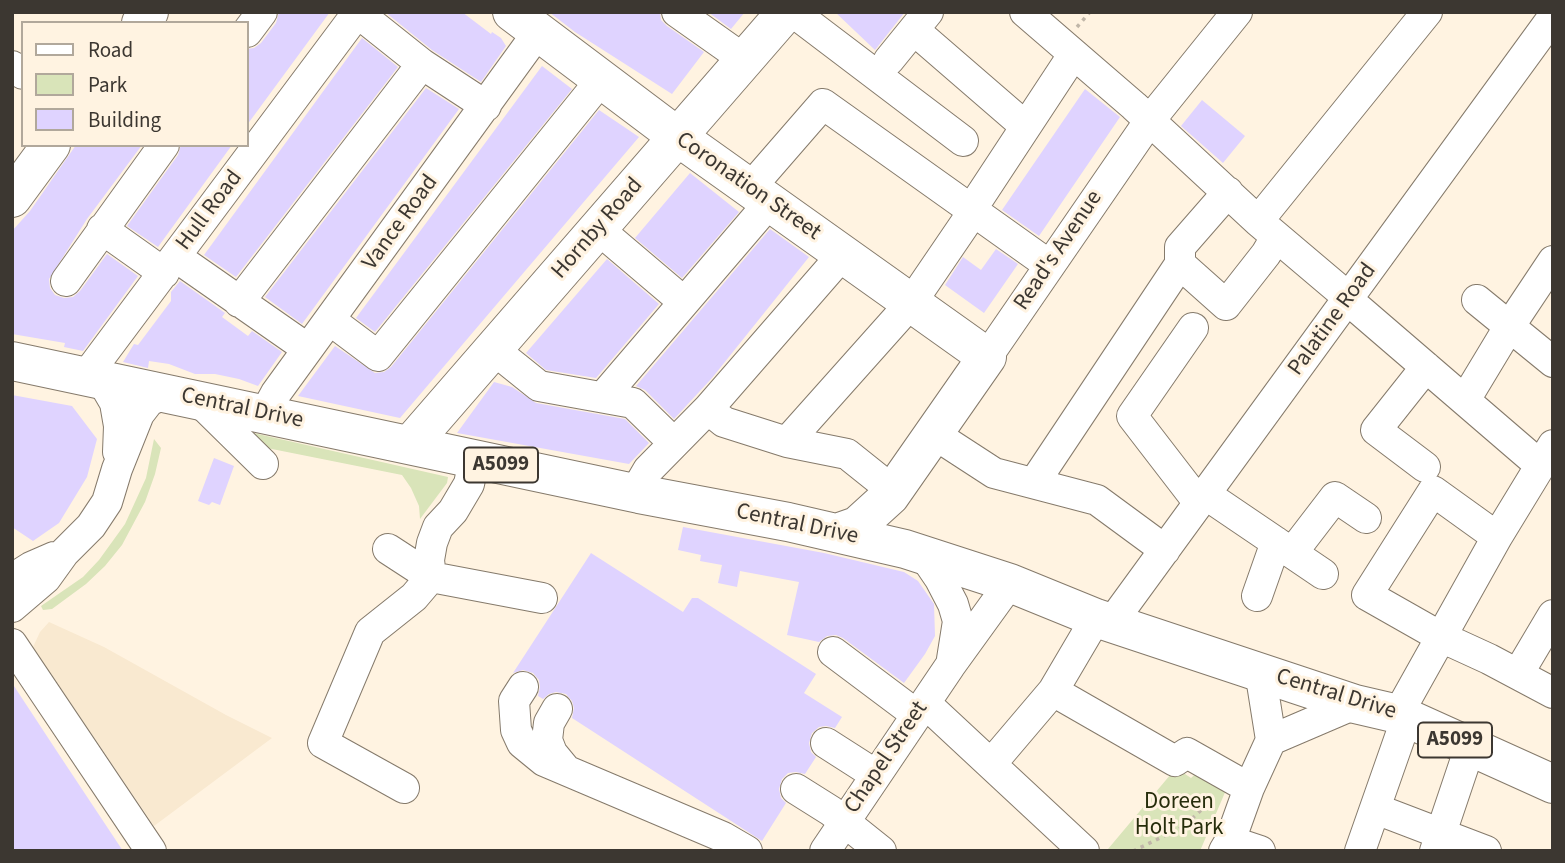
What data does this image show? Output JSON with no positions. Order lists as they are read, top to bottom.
{
  "streets": {
    "main road": [
      "Coronation Street",
      "Hornby Road",
      "Read's Avenue",
      "Central Drive",
      "A5099"
    ],
    "street": [
      "Hull Road",
      "Vance Road",
      "Palatine Road",
      "Chapel Street"
    ]
  },
  "crossings": [
    ["Coronation Street", "Vance Road"],
    ["Coronation Street", "Hornby Road"],
    ["Coronation Street", "Read's Avenue"],
    ["Hull Road", "Central Drive"],
    ["Vance Road", "Central Drive"],
    ["Hornby Road", "Central Drive"],
    ["Read's Avenue", "Central Drive"],
    ["Palatine Road", "Central Drive"],
    ["Central Drive", "Chapel Street"]
  ],
  "parks": ["Doreen Holt Park"],
  "legend": ["Road", "Park", "Building"]
}
